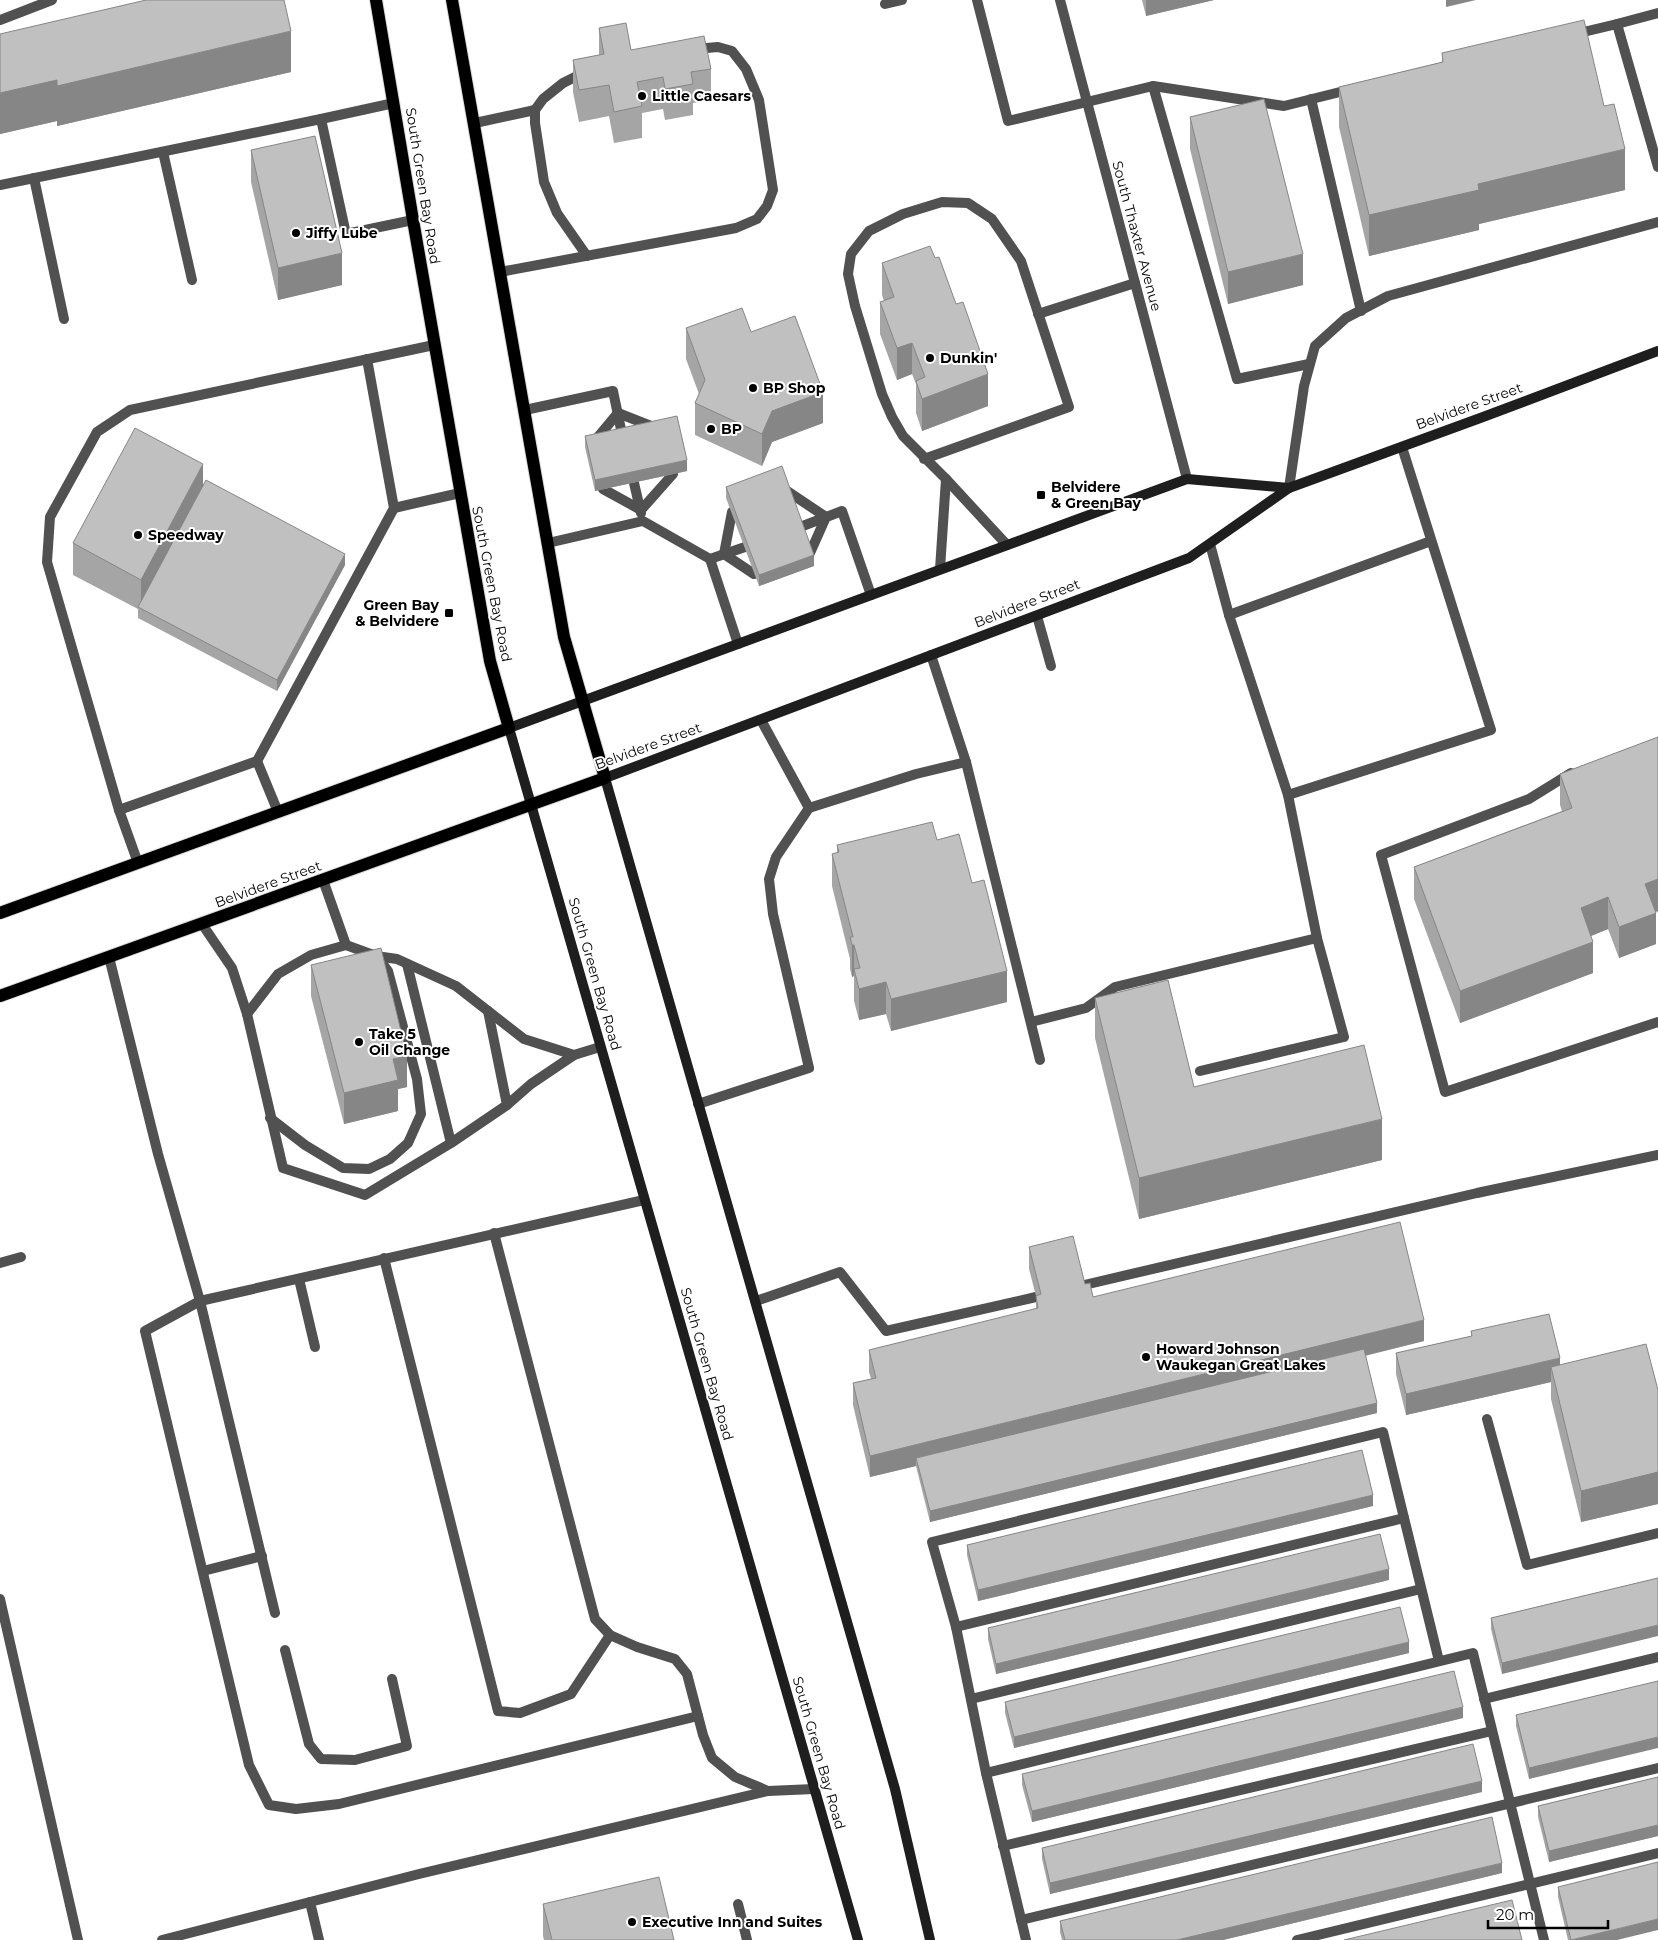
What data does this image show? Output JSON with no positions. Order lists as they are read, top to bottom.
{
  "streets": {
    "main road": ["South Green Bay Road", "Belvidere Street"],
    "street": ["South Thaxter Avenue"]
  },
  "crossings": [
    ["South Green Bay Road", "Belvidere Street"],
    ["South Thaxter Avenue", "Belvidere Street"]
  ],
  "places": {
    "other": [
      "Little Caesars",
      "Jiffy Lube",
      "Dunkin'",
      "BP Shop",
      "BP",
      "Speedway",
      "Take 5 Oil Change",
      "Howard Johnson Waukegan Great Lakes",
      "Executive Inn and Suites"
    ],
    "transit": ["Belvidere & Green Bay", "Green Bay & Belvidere"]
  },
  "scale_bar": "20 m"
}
